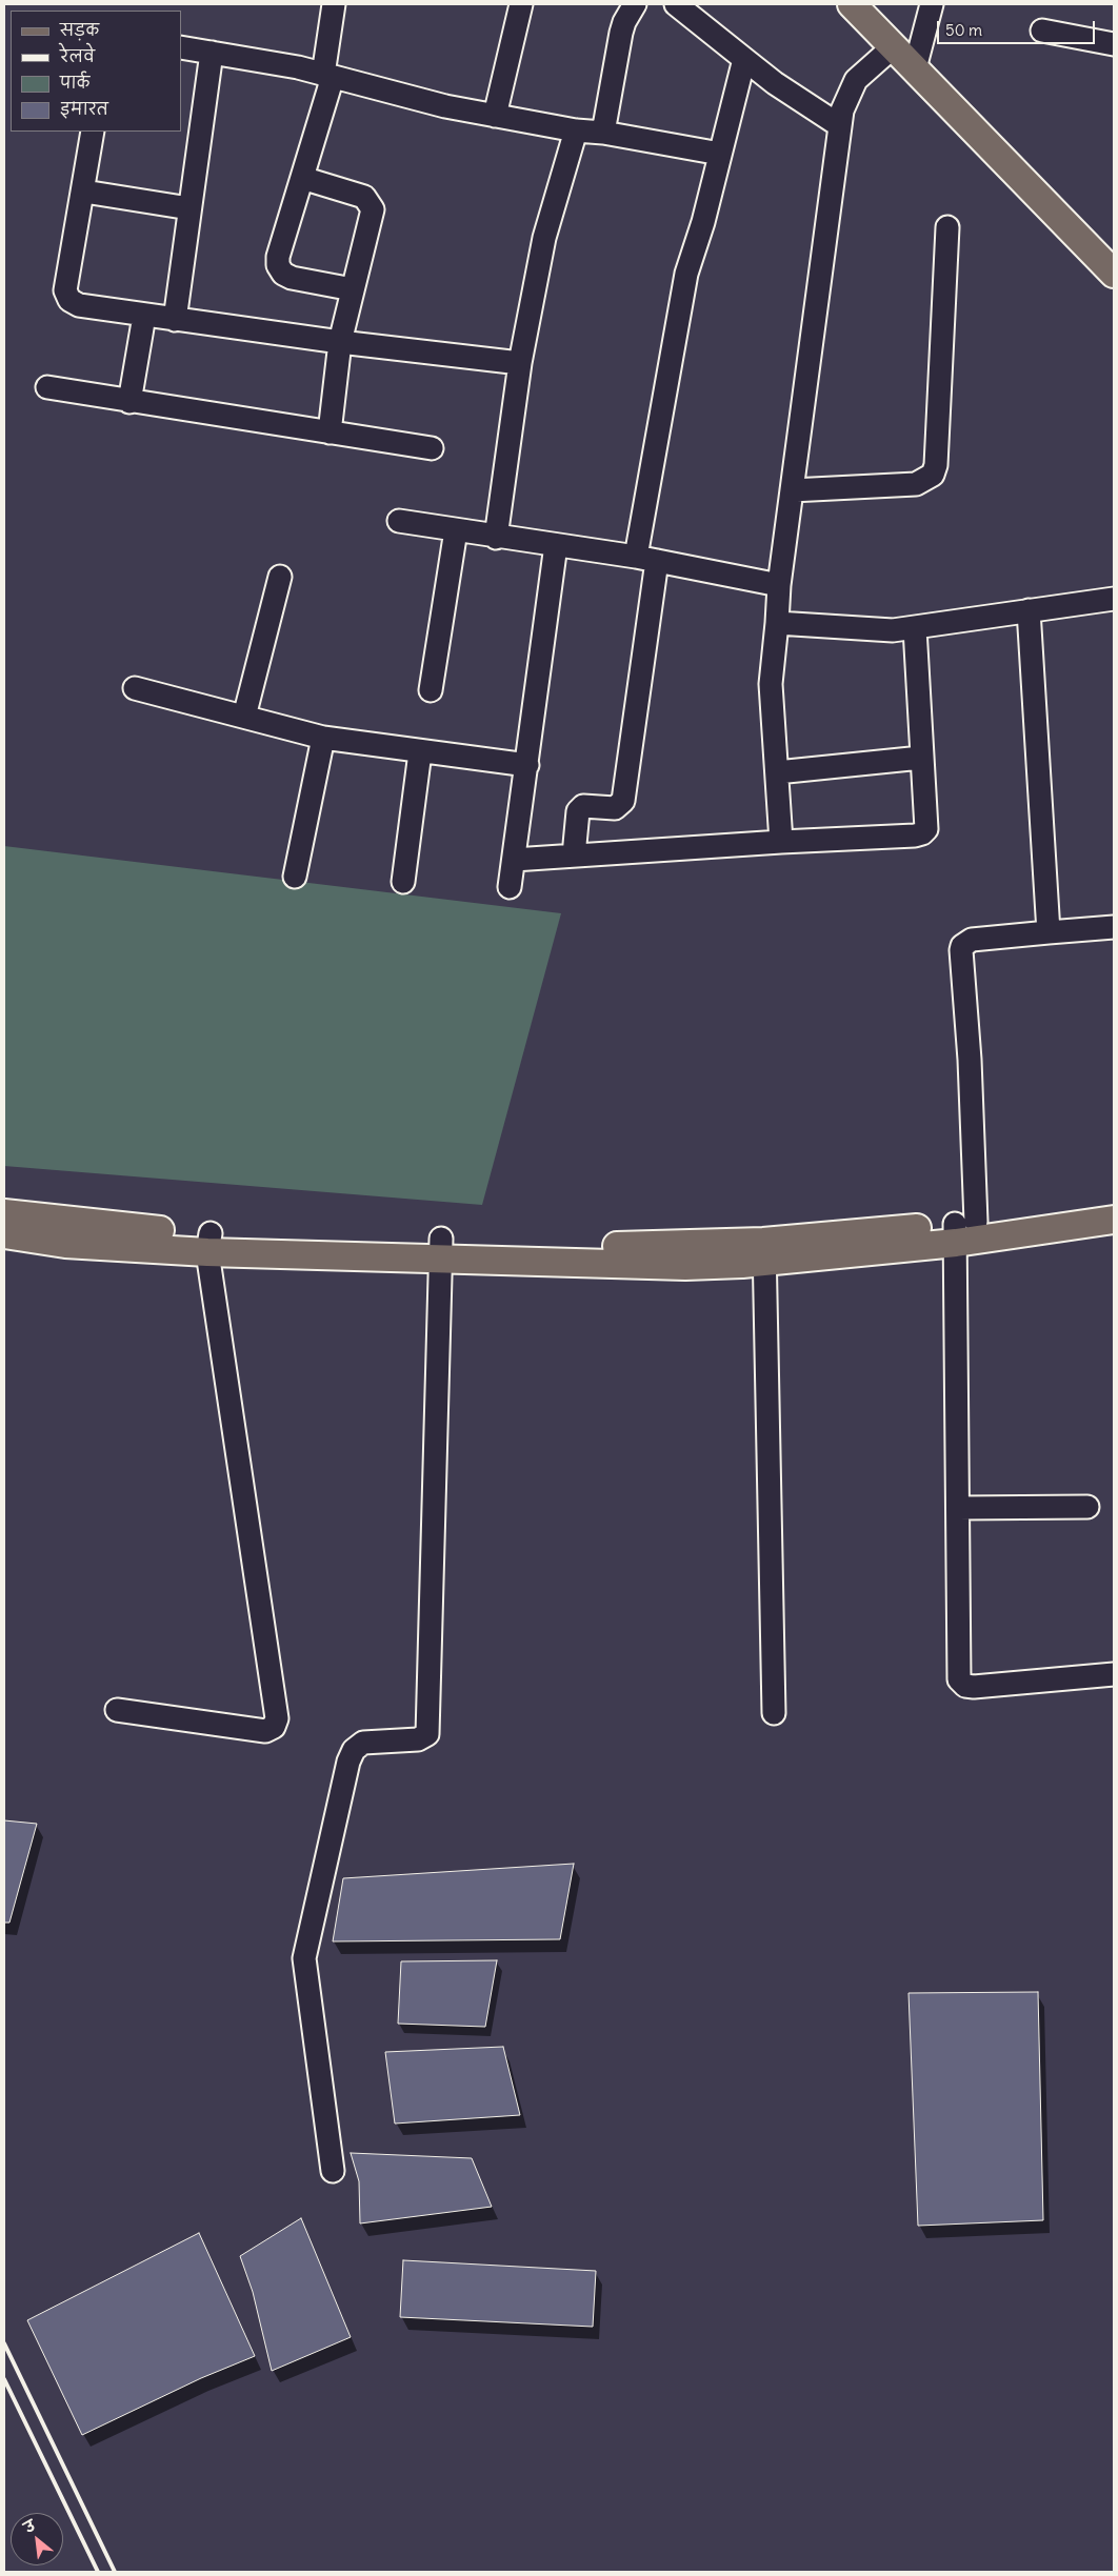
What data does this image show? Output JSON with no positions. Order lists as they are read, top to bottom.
{
  "legend": [
    "सड़क",
    "रेलवे",
    "पार्क",
    "इमारत"
  ],
  "scale_bar": "50 m",
  "north": "top left"
}
